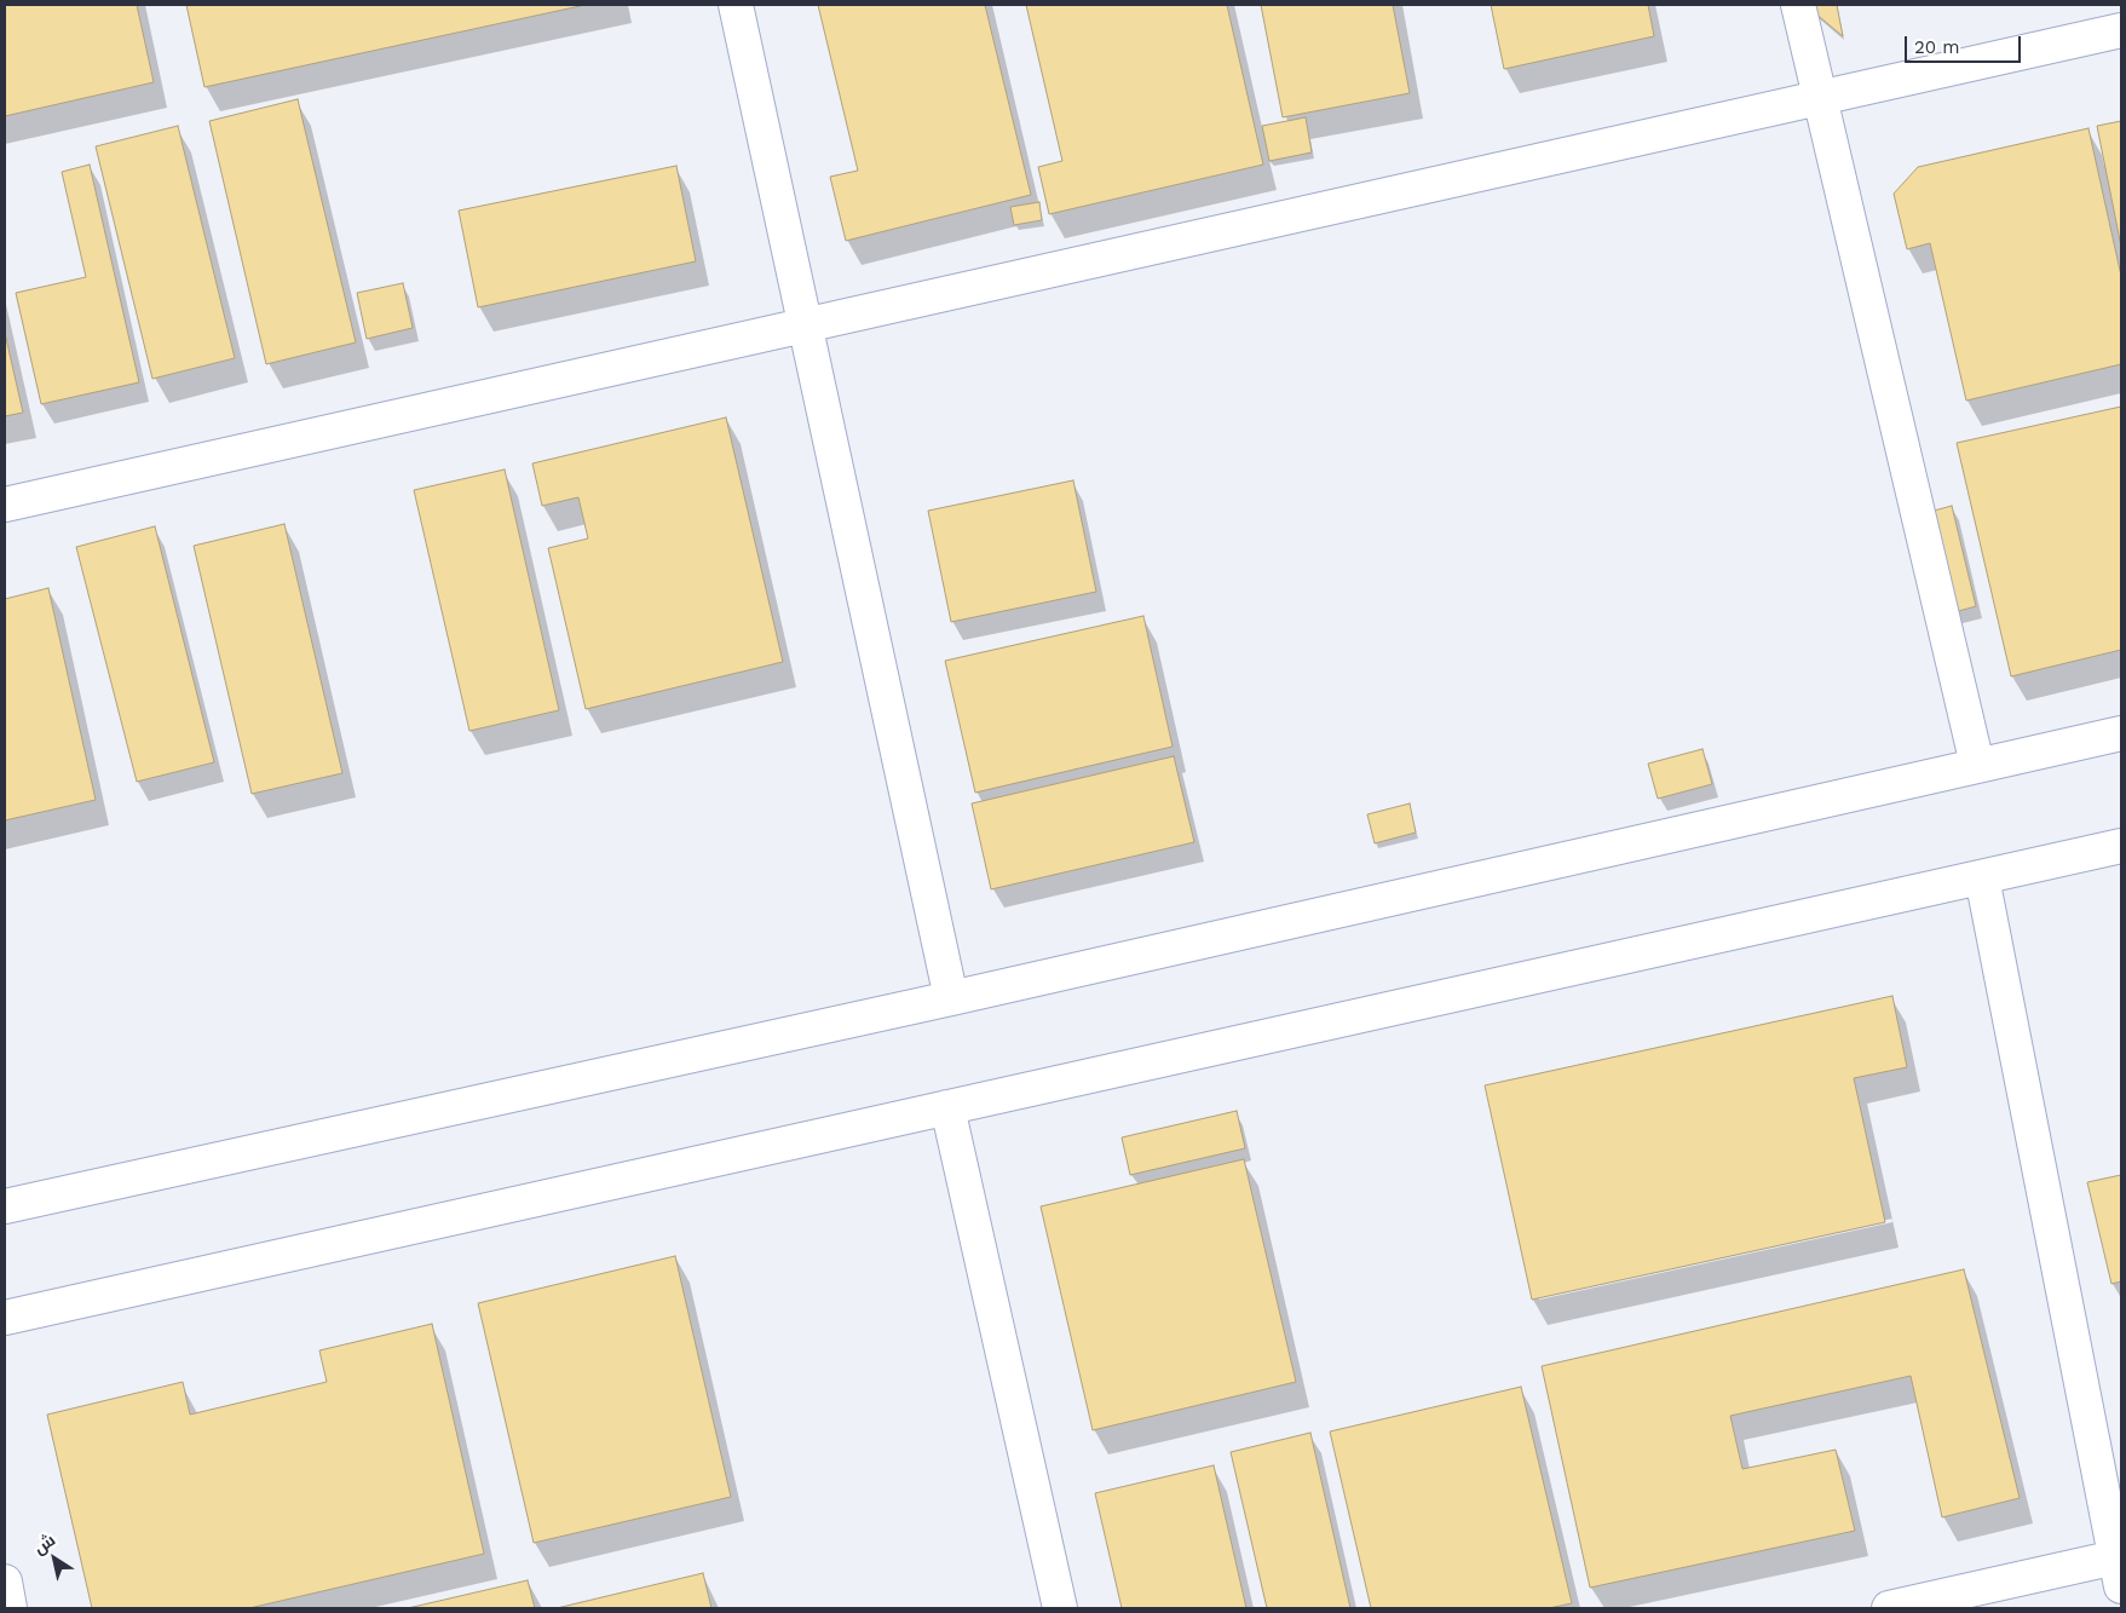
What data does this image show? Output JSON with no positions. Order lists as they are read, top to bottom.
{
  "scale_bar": "20 m",
  "north": "top left"
}
